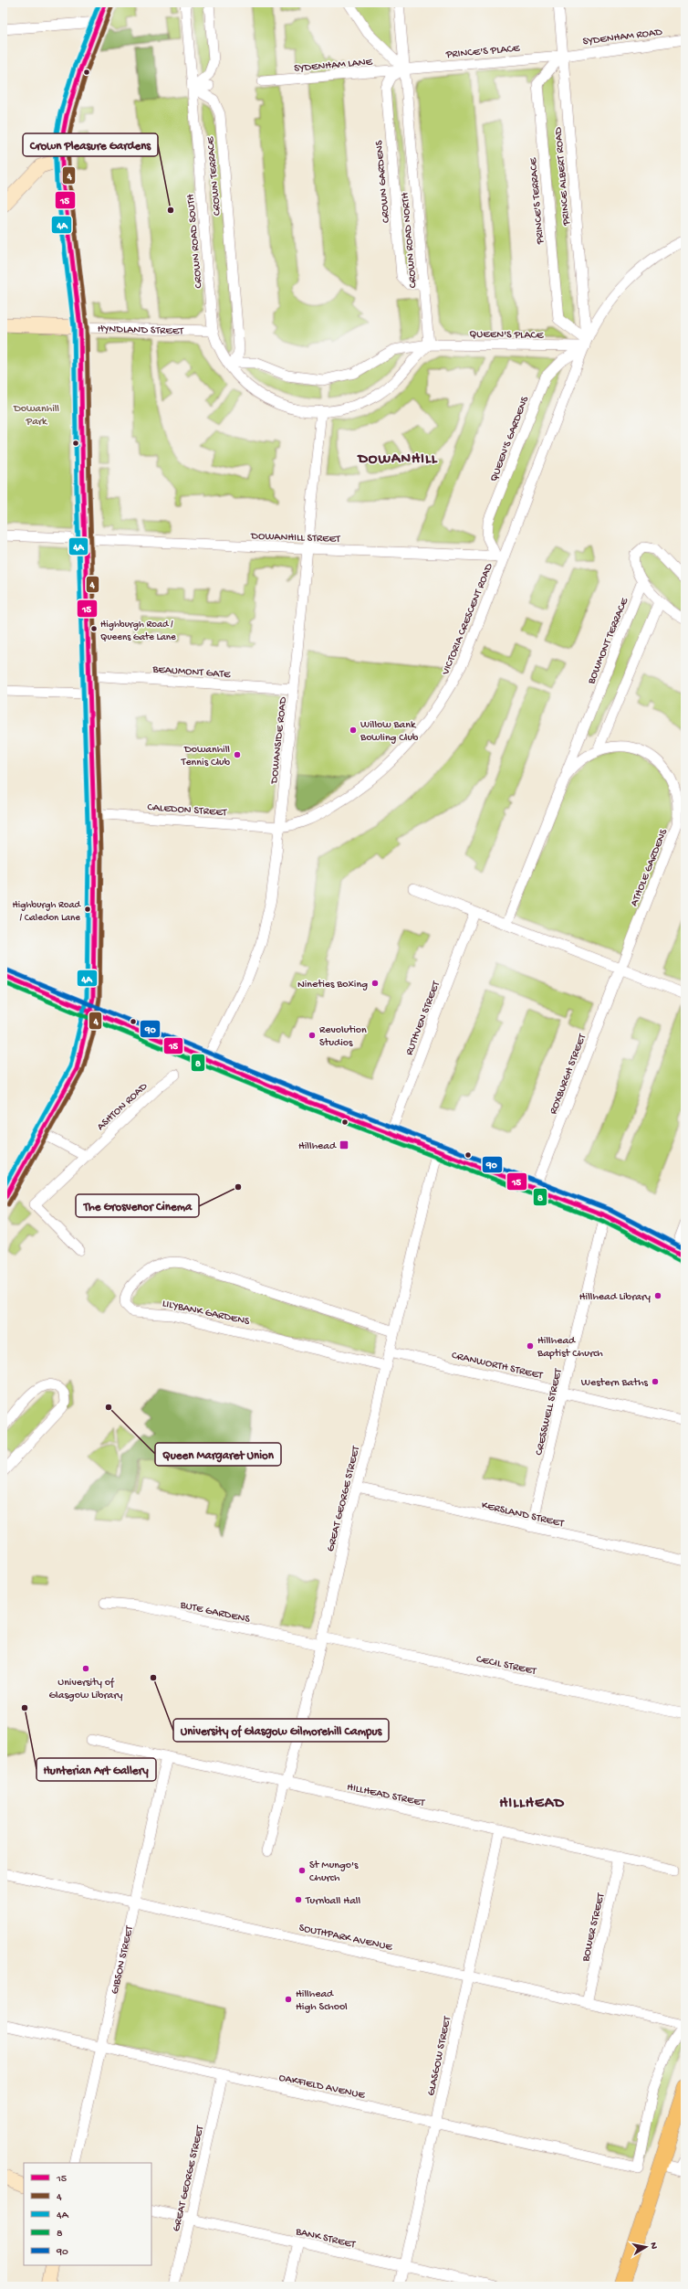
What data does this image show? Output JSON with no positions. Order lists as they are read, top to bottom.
{
  "streets": {
    "street": [
      "SYDENHAM ROAD",
      "PRINCE'S PLACE",
      "SYDENHAM LANE",
      "CROWN TERRACE",
      "PRINCE ALBERT ROAD",
      "CROWN GARDENS",
      "PRINCE'S TERRACE",
      "CROWN ROAD NORTH",
      "CROWN ROAD SOUTH",
      "HYNDLAND STREET",
      "QUEEN'S PLACE",
      "QUEEN'S GARDENS",
      "DOWANHILL STREET",
      "VICTORIA CRESCENT ROAD",
      "BOWMONT TERRACE",
      "BEAUMONT GATE",
      "DOWANSIDE ROAD",
      "CALEDON STREET",
      "ATHOLE GARDENS",
      "RUTHVEN STREET",
      "ROXBURGH STREET",
      "ASHTON ROAD",
      "LILYBANK GARDENS",
      "CRANWORTH STREET",
      "CRESSWELL STREET",
      "GREAT GEORGE STREET",
      "KERSLAND STREET",
      "BUTE GARDENS",
      "CECIL STREET",
      "HILLHEAD STREET",
      "BOWER STREET",
      "SOUTHPARK AVENUE",
      "GIBSON STREET",
      "GLASGOW STREET",
      "OAKFIELD AVENUE",
      "BANK STREET"
    ]
  },
  "crossings": [
    ["SYDENHAM ROAD", "PRINCE'S PLACE"],
    ["SYDENHAM ROAD", "PRINCE ALBERT ROAD"],
    ["SYDENHAM ROAD", "PRINCE'S TERRACE"],
    ["PRINCE'S PLACE", "SYDENHAM LANE"],
    ["PRINCE'S PLACE", "PRINCE ALBERT ROAD"],
    ["PRINCE'S PLACE", "CROWN GARDENS"],
    ["PRINCE'S PLACE", "PRINCE'S TERRACE"],
    ["PRINCE'S PLACE", "CROWN ROAD NORTH"],
    ["SYDENHAM LANE", "CROWN GARDENS"],
    ["SYDENHAM LANE", "CROWN ROAD NORTH"],
    ["CROWN TERRACE", "CROWN ROAD SOUTH"],
    ["CROWN TERRACE", "QUEEN'S PLACE"],
    ["PRINCE ALBERT ROAD", "PRINCE'S TERRACE"],
    ["PRINCE ALBERT ROAD", "QUEEN'S PLACE"],
    ["PRINCE ALBERT ROAD", "QUEEN'S GARDENS"],
    ["PRINCE ALBERT ROAD", "VICTORIA CRESCENT ROAD"],
    ["CROWN GARDENS", "CROWN ROAD NORTH"],
    ["PRINCE'S TERRACE", "QUEEN'S PLACE"],
    ["PRINCE'S TERRACE", "QUEEN'S GARDENS"],
    ["PRINCE'S TERRACE", "VICTORIA CRESCENT ROAD"],
    ["CROWN ROAD NORTH", "QUEEN'S PLACE"],
    ["CROWN ROAD SOUTH", "HYNDLAND STREET"],
    ["CROWN ROAD SOUTH", "QUEEN'S PLACE"],
    ["CROWN ROAD SOUTH", "DOWANSIDE ROAD"],
    ["QUEEN'S PLACE", "QUEEN'S GARDENS"],
    ["QUEEN'S PLACE", "VICTORIA CRESCENT ROAD"],
    ["QUEEN'S GARDENS", "DOWANHILL STREET"],
    ["QUEEN'S GARDENS", "VICTORIA CRESCENT ROAD"],
    ["DOWANHILL STREET", "VICTORIA CRESCENT ROAD"],
    ["DOWANHILL STREET", "DOWANSIDE ROAD"],
    ["VICTORIA CRESCENT ROAD", "DOWANSIDE ROAD"],
    ["VICTORIA CRESCENT ROAD", "CALEDON STREET"],
    ["BOWMONT TERRACE", "ATHOLE GARDENS"],
    ["BEAUMONT GATE", "DOWANSIDE ROAD"],
    ["DOWANSIDE ROAD", "CALEDON STREET"],
    ["ATHOLE GARDENS", "ROXBURGH STREET"],
    ["LILYBANK GARDENS", "GREAT GEORGE STREET"],
    ["CRANWORTH STREET", "CRESSWELL STREET"],
    ["CRANWORTH STREET", "GREAT GEORGE STREET"],
    ["CRESSWELL STREET", "KERSLAND STREET"],
    ["GREAT GEORGE STREET", "KERSLAND STREET"],
    ["GREAT GEORGE STREET", "BUTE GARDENS"],
    ["GREAT GEORGE STREET", "CECIL STREET"],
    ["GREAT GEORGE STREET", "HILLHEAD STREET"],
    ["GREAT GEORGE STREET", "OAKFIELD AVENUE"],
    ["GREAT GEORGE STREET", "BANK STREET"],
    ["BUTE GARDENS", "CECIL STREET"],
    ["HILLHEAD STREET", "BOWER STREET"],
    ["HILLHEAD STREET", "GIBSON STREET"],
    ["HILLHEAD STREET", "GLASGOW STREET"],
    ["BOWER STREET", "SOUTHPARK AVENUE"],
    ["SOUTHPARK AVENUE", "GIBSON STREET"],
    ["SOUTHPARK AVENUE", "GLASGOW STREET"],
    ["SOUTHPARK AVENUE", "OAKFIELD AVENUE"],
    ["GIBSON STREET", "OAKFIELD AVENUE"],
    ["GLASGOW STREET", "OAKFIELD AVENUE"],
    ["GLASGOW STREET", "BANK STREET"]
  ],
  "districts": ["DOWANHILL", "HILLHEAD"],
  "parks": ["Dowanhill Park"],
  "places": {
    "other": [
      "Crown Pleasure Gardens",
      "Highburgh Road / Queens Gate Lane",
      "Willow Bank Bowling Club",
      "Dowanhill Tennis Club",
      "Highburgh Road / Caledon Lane",
      "Nineties Boxing",
      "Revolution Studios",
      "The Grosvenor Cinema",
      "Hillhead Library",
      "Hillhead Baptist Church",
      "Western Baths",
      "Queen Margaret Union",
      "University of Glasgow Library",
      "University of Glasgow Gilmorehill Campus",
      "Hunterian Art Gallery",
      "St Mungo's Church",
      "Turnball Hall",
      "Hillhead High School"
    ],
    "transit": ["Hillhead"]
  },
  "lines": [
    "transit line 15",
    "transit line 4A",
    "transit line 4",
    "transit line 90",
    "transit line 8"
  ],
  "legend": [
    "15",
    "4",
    "4A",
    "8",
    "90"
  ],
  "north": "right"
}
